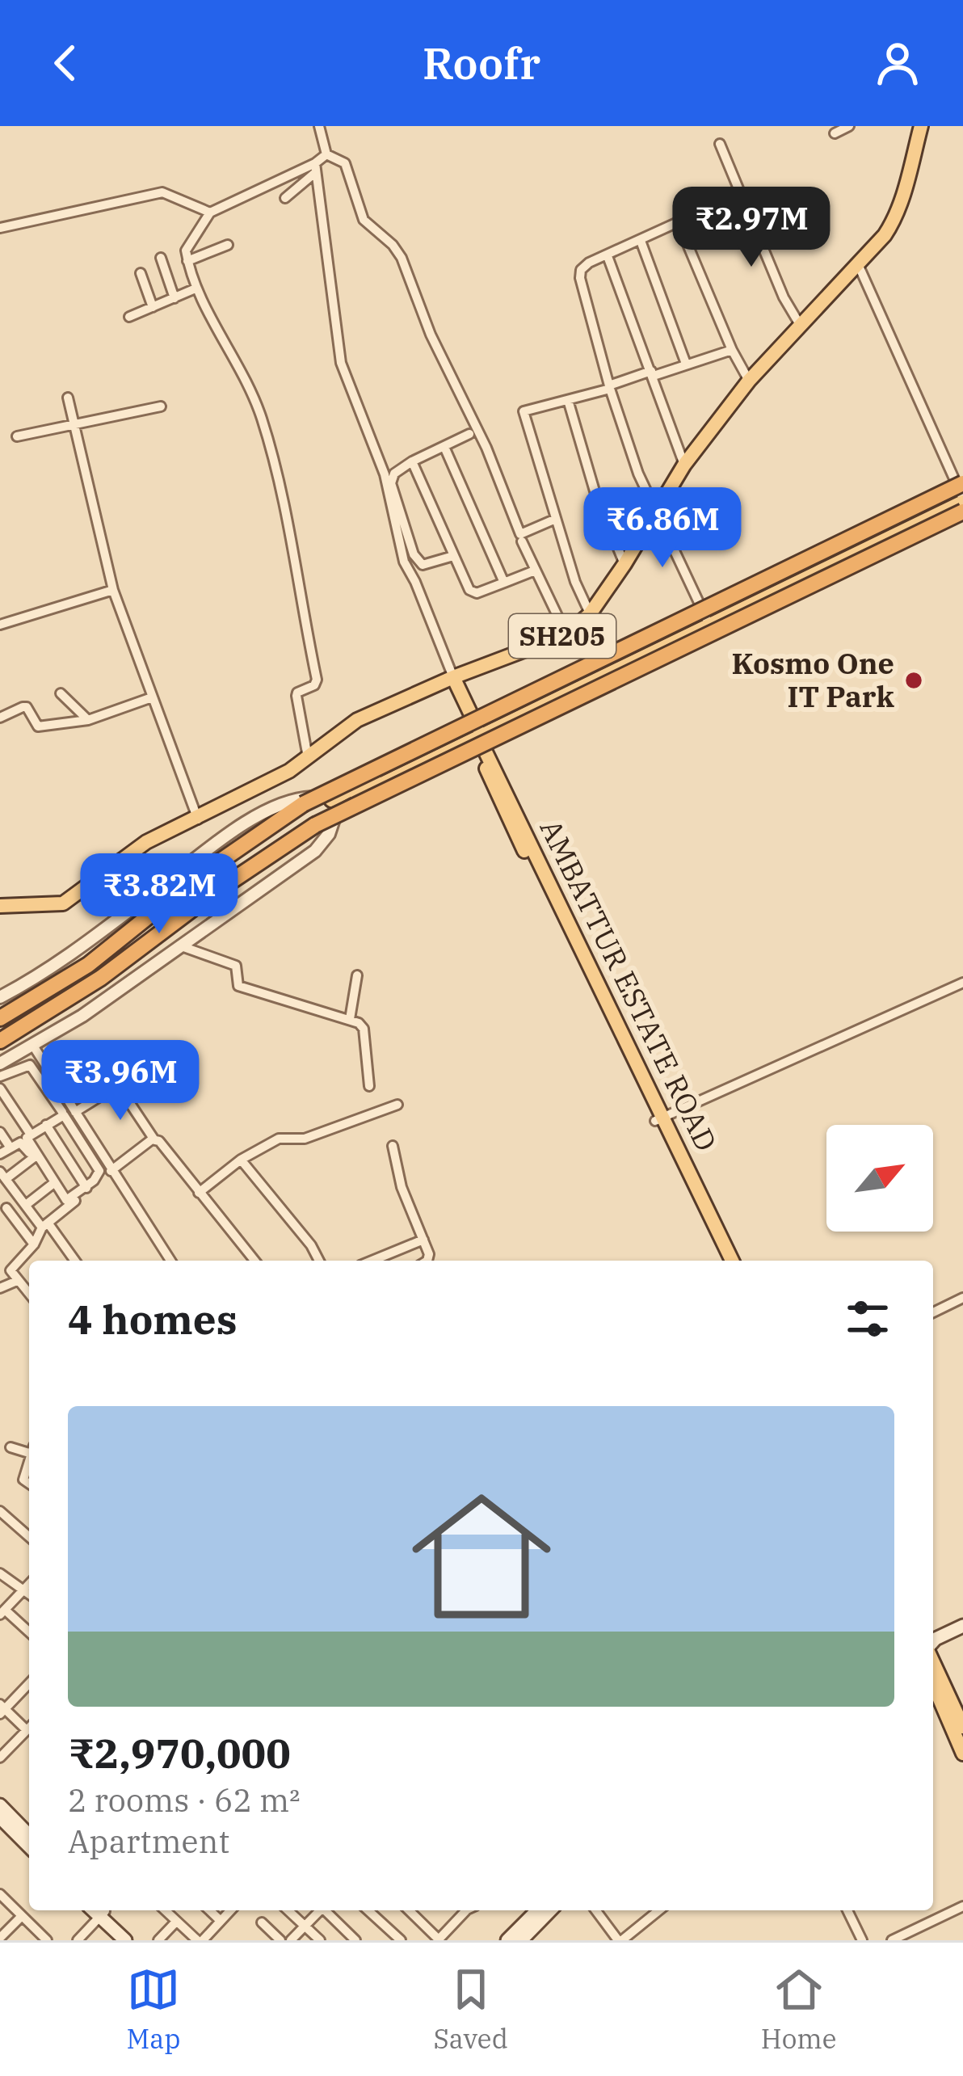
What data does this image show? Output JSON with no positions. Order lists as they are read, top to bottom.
{
  "streets": {
    "main road": ["SH205", "AMBATTUR ESTATE ROAD"]
  },
  "crossings": [
    ["SH205", "AMBATTUR ESTATE ROAD"]
  ],
  "places": ["Kosmo One IT Park"],
  "north": "top right",
  "page": {
    "header": "Roofr",
    "price": [
      "₹2.97M",
      "₹6.86M",
      "₹3.82M",
      "₹3.96M"
    ],
    "heading": "4 homes",
    "list": [
      {
        "name": "₹2,970,000",
        "note": "2 rooms · 62 m² · Apartment"
      }
    ],
    "tabs": ["Map", "Saved", "Home"]
  }
}
